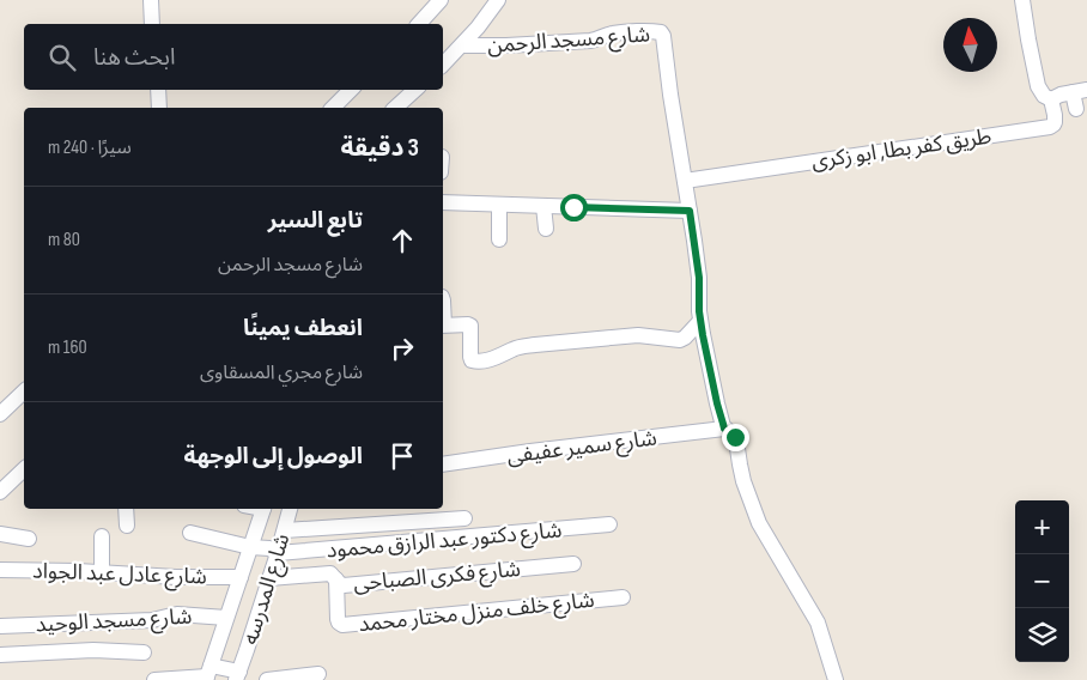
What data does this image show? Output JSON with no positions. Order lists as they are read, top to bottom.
{
  "streets": {
    "street": [
      "شارع مسجد الرحمن",
      "طريق كفر بطا, ابو زكرى",
      "شارع سمير عفيفى",
      "شارع دكتور عبد الرازق محمود",
      "شارع عادل عبد الجواد",
      "شارع فكرى الصباحى",
      "شارع المدرسه",
      "شارع خلف منزل مختار محمد",
      "شارع مسجد الوحيد"
    ]
  },
  "crossings": [
    ["شارع مسجد الرحمن", "طريق كفر بطا, ابو زكرى"],
    ["شارع دكتور عبد الرازق محمود", "شارع المدرسه"],
    ["شارع فكرى الصباحى", "شارع المدرسه"],
    ["شارع فكرى الصباحى", "شارع خلف منزل مختار محمد"]
  ],
  "north": "top",
  "page": {
    "search": "ابحث هنا",
    "heading": ["3 دقيقة", "سيرًا · 240 m"],
    "list": [
      ["تابع السير", "شارع مسجد الرحمن", "80 m"],
      ["انعطف يمينًا", "شارع مجري المسقاوى", "160 m"],
      "الوصول إلى الوجهة"
    ],
    "map_buttons": ["+", "−"]
  }
}
